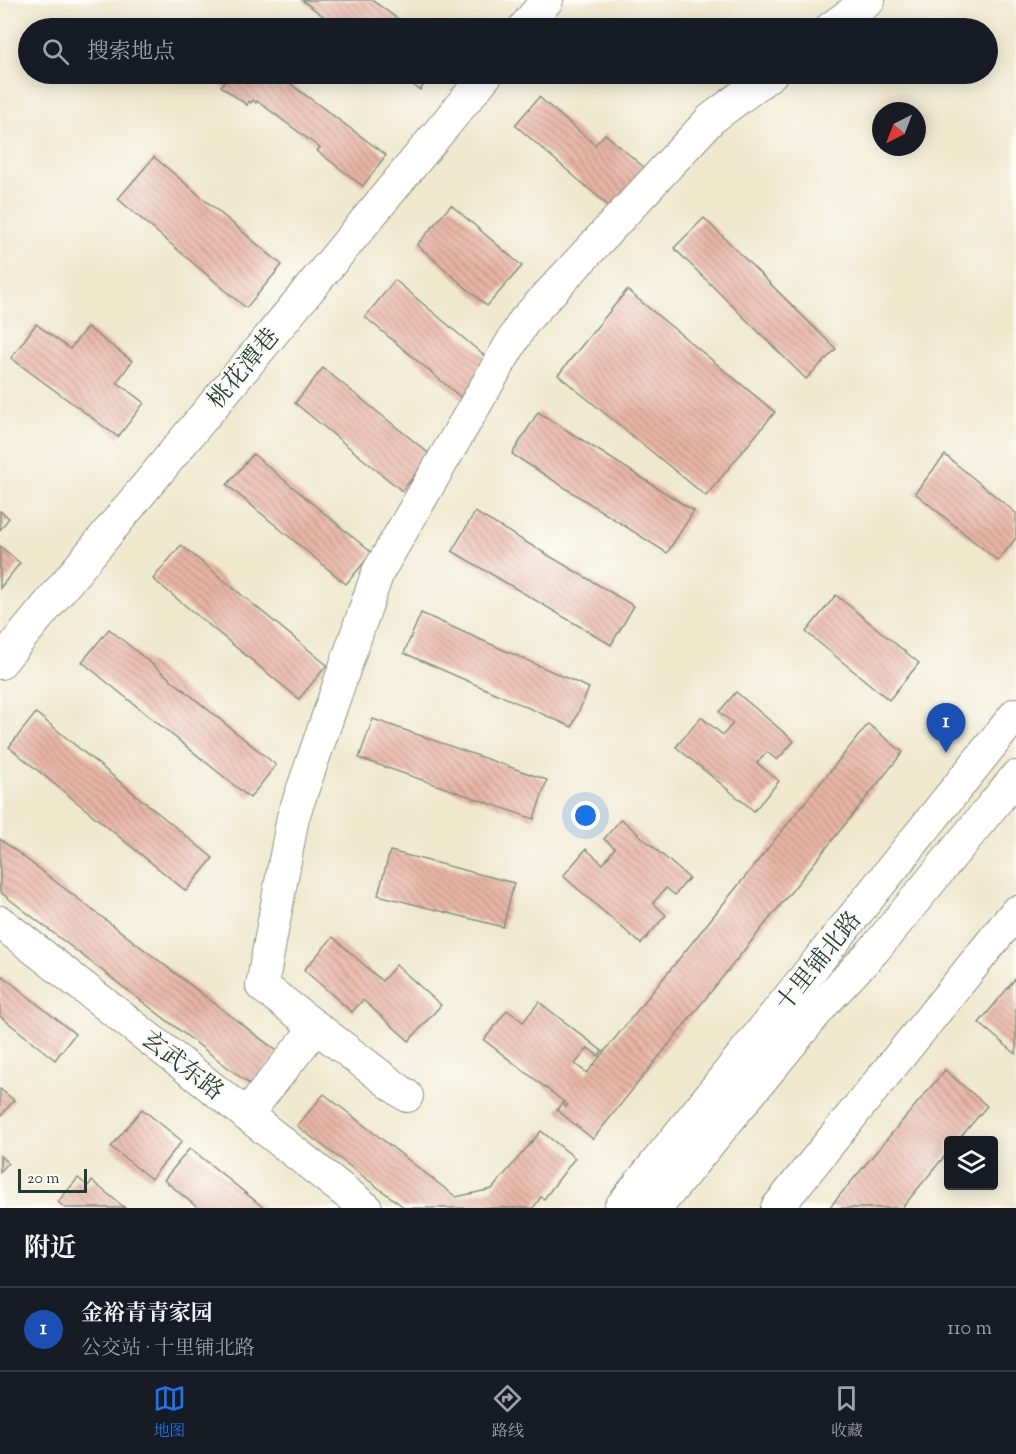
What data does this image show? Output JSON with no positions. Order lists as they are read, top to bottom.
{
  "streets": {
    "street": ["桃花潭巷", "十里铺北路", "玄武东路"]
  },
  "scale_bar": "20 m",
  "north": "bottom left",
  "page": {
    "search": "搜索地点",
    "pins": "1",
    "scale": "20 m",
    "heading": "附近",
    "list": [
      {
        "mark": "1",
        "name": "金裕青青家园",
        "note": "公交站 · 十里铺北路",
        "value": "110 m"
      }
    ],
    "nav": ["地图", "路线", "收藏"]
  }
}
